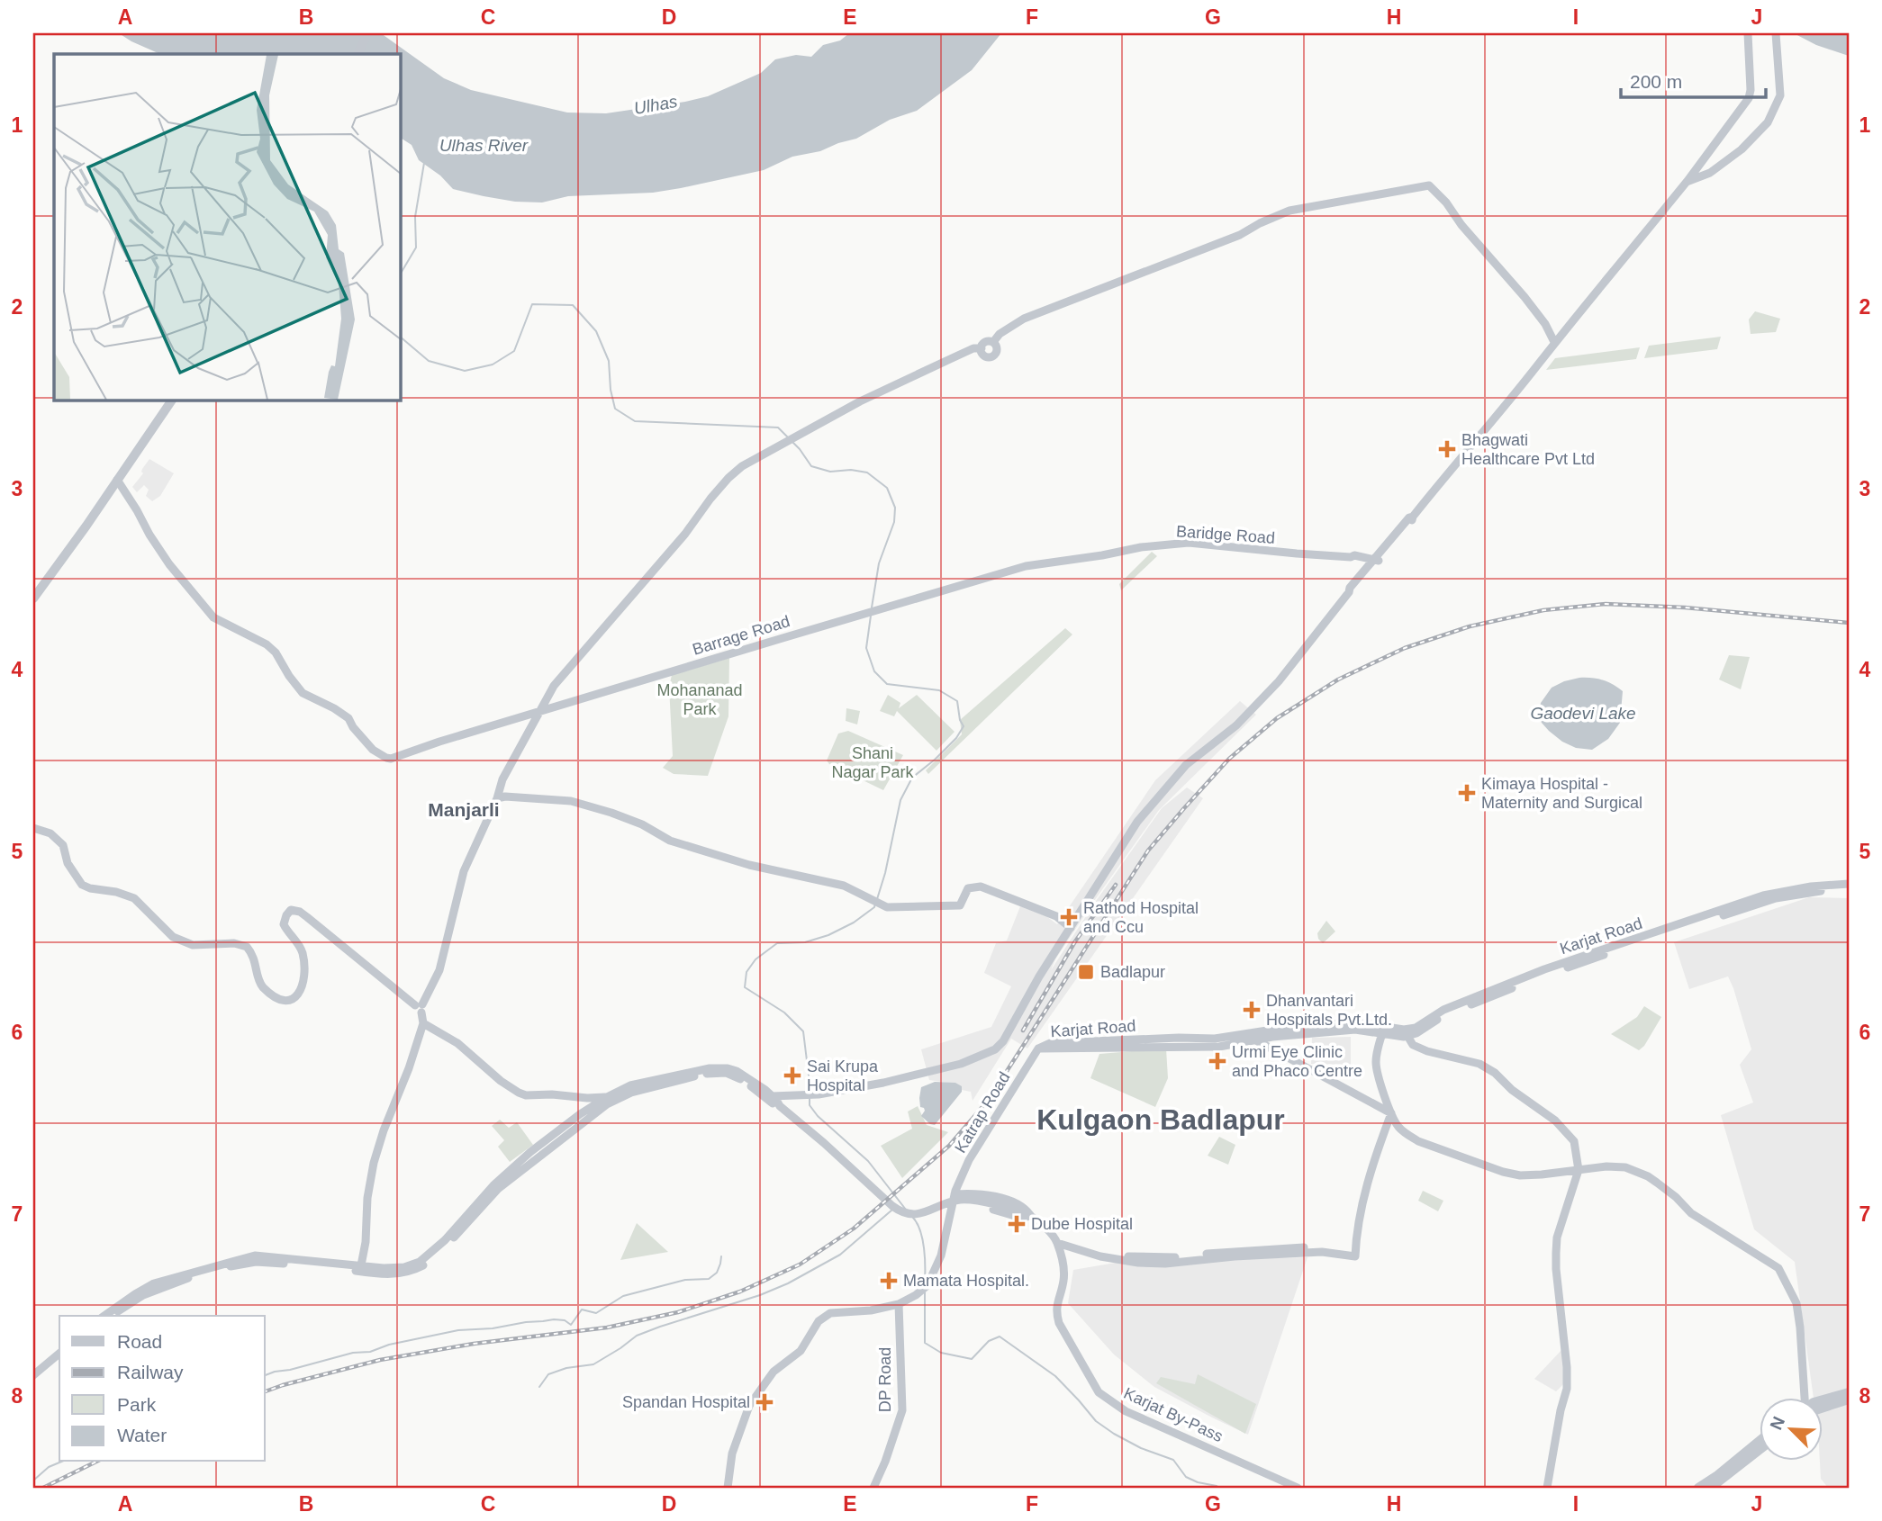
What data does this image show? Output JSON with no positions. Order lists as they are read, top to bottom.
{
  "streets": {
    "street": [
      "Baridge Road",
      "Barrage Road",
      "Karjat Road",
      "Katrap Road",
      "DP Road",
      "Karjat By-Pass"
    ]
  },
  "crossings": [
    ["Baridge Road", "Barrage Road"],
    ["Karjat Road", "Katrap Road"],
    ["Katrap Road", "DP Road"]
  ],
  "districts": ["Manjarli", "Kulgaon Badlapur"],
  "water": ["Ulhas", "Ulhas River", "Gaodevi Lake"],
  "parks": ["Mohananad Park", "Shani Nagar Park"],
  "places": {
    "health": [
      "Bhagwati Healthcare Pvt Ltd",
      "Kimaya Hospital - Maternity and Surgical",
      "Rathod Hospital and Ccu",
      "Dhanvantari Hospitals Pvt.Ltd.",
      "Urmi Eye Clinic and Phaco Centre",
      "Sai Krupa Hospital",
      "Dube Hospital",
      "Mamata Hospital.",
      "Spandan Hospital"
    ],
    "transit": ["Badlapur"]
  },
  "legend": [
    "Road",
    "Railway",
    "Park",
    "Water"
  ],
  "scale_bar": "200 m",
  "north": "top left",
  "grid": {
    "columns": [
      "A",
      "B",
      "C",
      "D",
      "E",
      "F",
      "G",
      "H",
      "I",
      "J"
    ],
    "rows": [
      "1",
      "2",
      "3",
      "4",
      "5",
      "6",
      "7",
      "8"
    ]
  }
}
